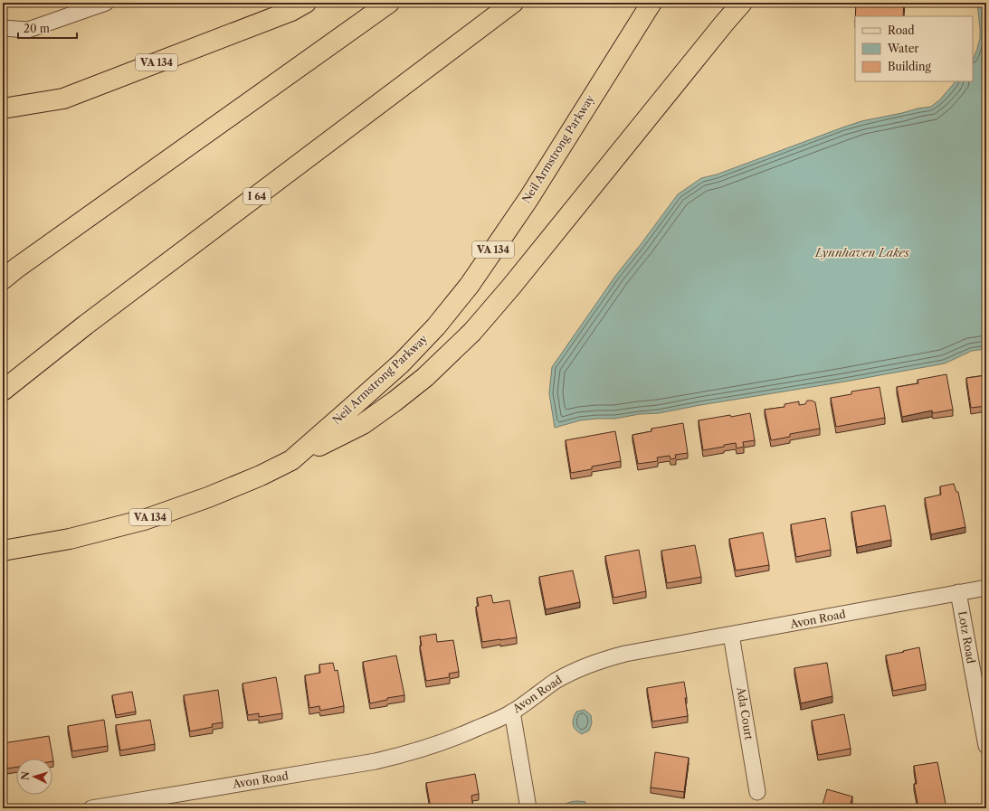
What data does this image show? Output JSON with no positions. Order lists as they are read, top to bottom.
{
  "streets": {
    "highway": ["VA 134", "Neil Armstrong Parkway", "I 64"],
    "street": ["Avon Road", "Lotz Road", "Ada Court"]
  },
  "crossings": [
    ["Avon Road", "Lotz Road"],
    ["Avon Road", "Ada Court"]
  ],
  "water": ["Lynnhaven Lakes"],
  "legend": ["Road", "Water", "Building"],
  "scale_bar": "20 m",
  "north": "left"
}
